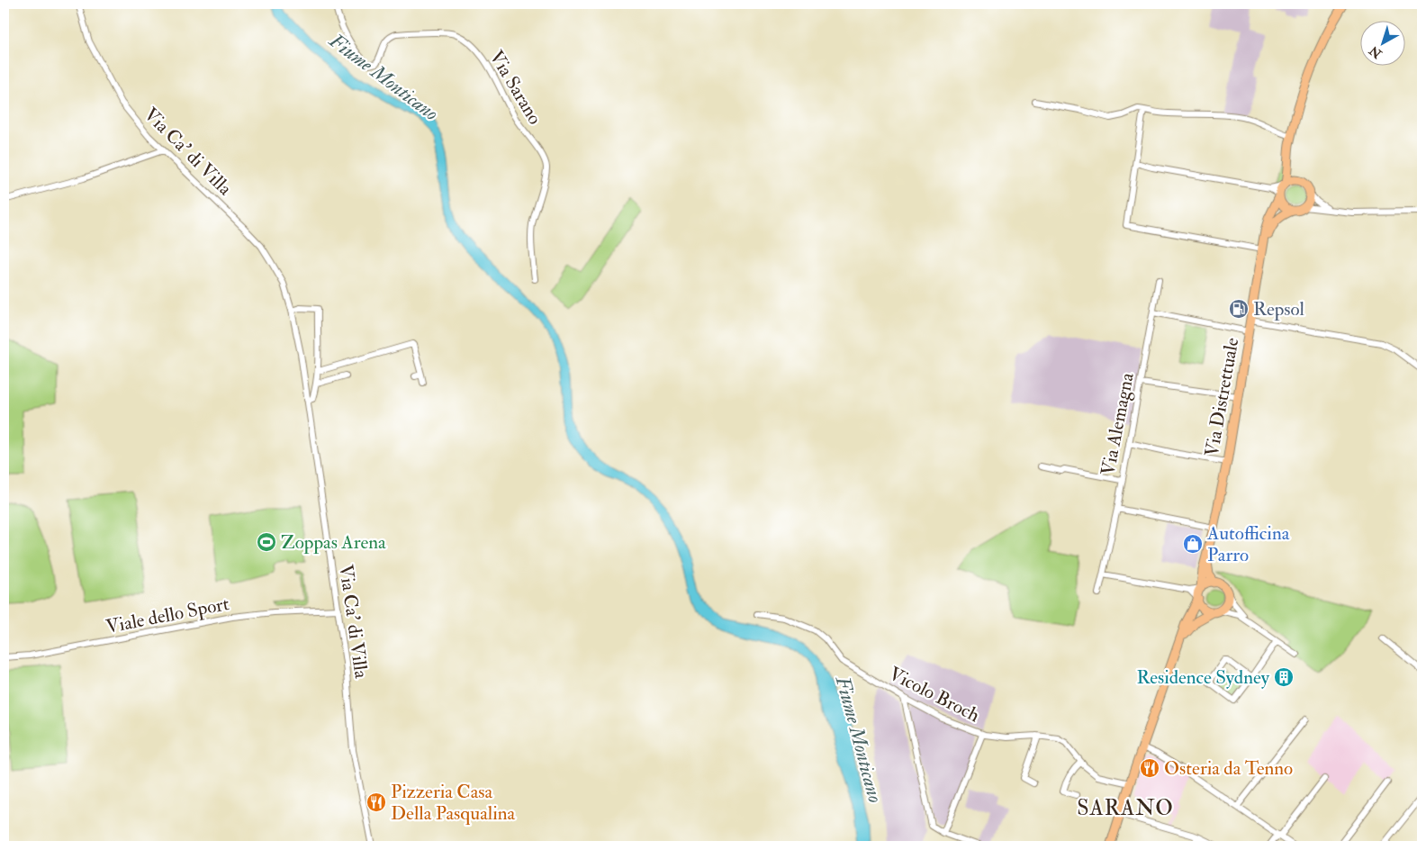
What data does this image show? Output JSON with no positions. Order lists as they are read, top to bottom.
{
  "streets": {
    "main road": ["Via Distrettuale"],
    "street": [
      "Via Sarano",
      "Via Ca' di Villa",
      "Via Alemagna",
      "Viale dello Sport",
      "Vicolo Broch"
    ]
  },
  "crossings": [
    ["Via Ca' di Villa", "Viale dello Sport"]
  ],
  "districts": ["SARANO"],
  "water": ["Fiume Monticano"],
  "places": {
    "fuel station": ["Repsol"],
    "sports": ["Zoppas Arena"],
    "shop": ["Autofficina Parro"],
    "building": ["Residence Sydney"],
    "restaurant": ["Osteria da Tenno", "Pizzeria Casa Della Pasqualina"]
  },
  "north": "bottom left"
}
